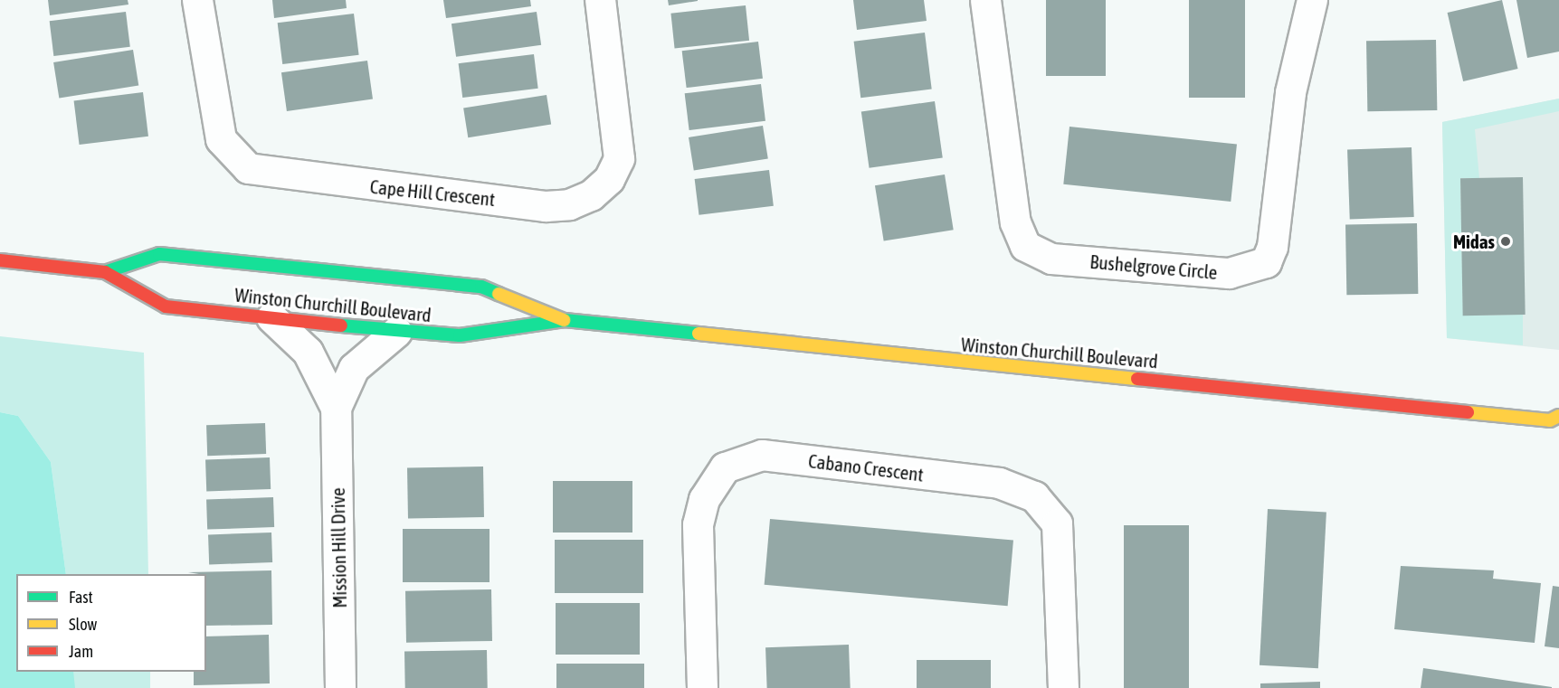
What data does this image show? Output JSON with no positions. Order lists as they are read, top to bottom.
{
  "streets": {
    "main road": ["Winston Churchill Boulevard"],
    "street": [
      "Cape Hill Crescent",
      "Bushelgrove Circle",
      "Cabano Crescent",
      "Mission Hill Drive"
    ]
  },
  "crossings": [
    ["Winston Churchill Boulevard", "Mission Hill Drive"]
  ],
  "places": ["Midas"],
  "legend": ["Fast", "Slow", "Jam"]
}
